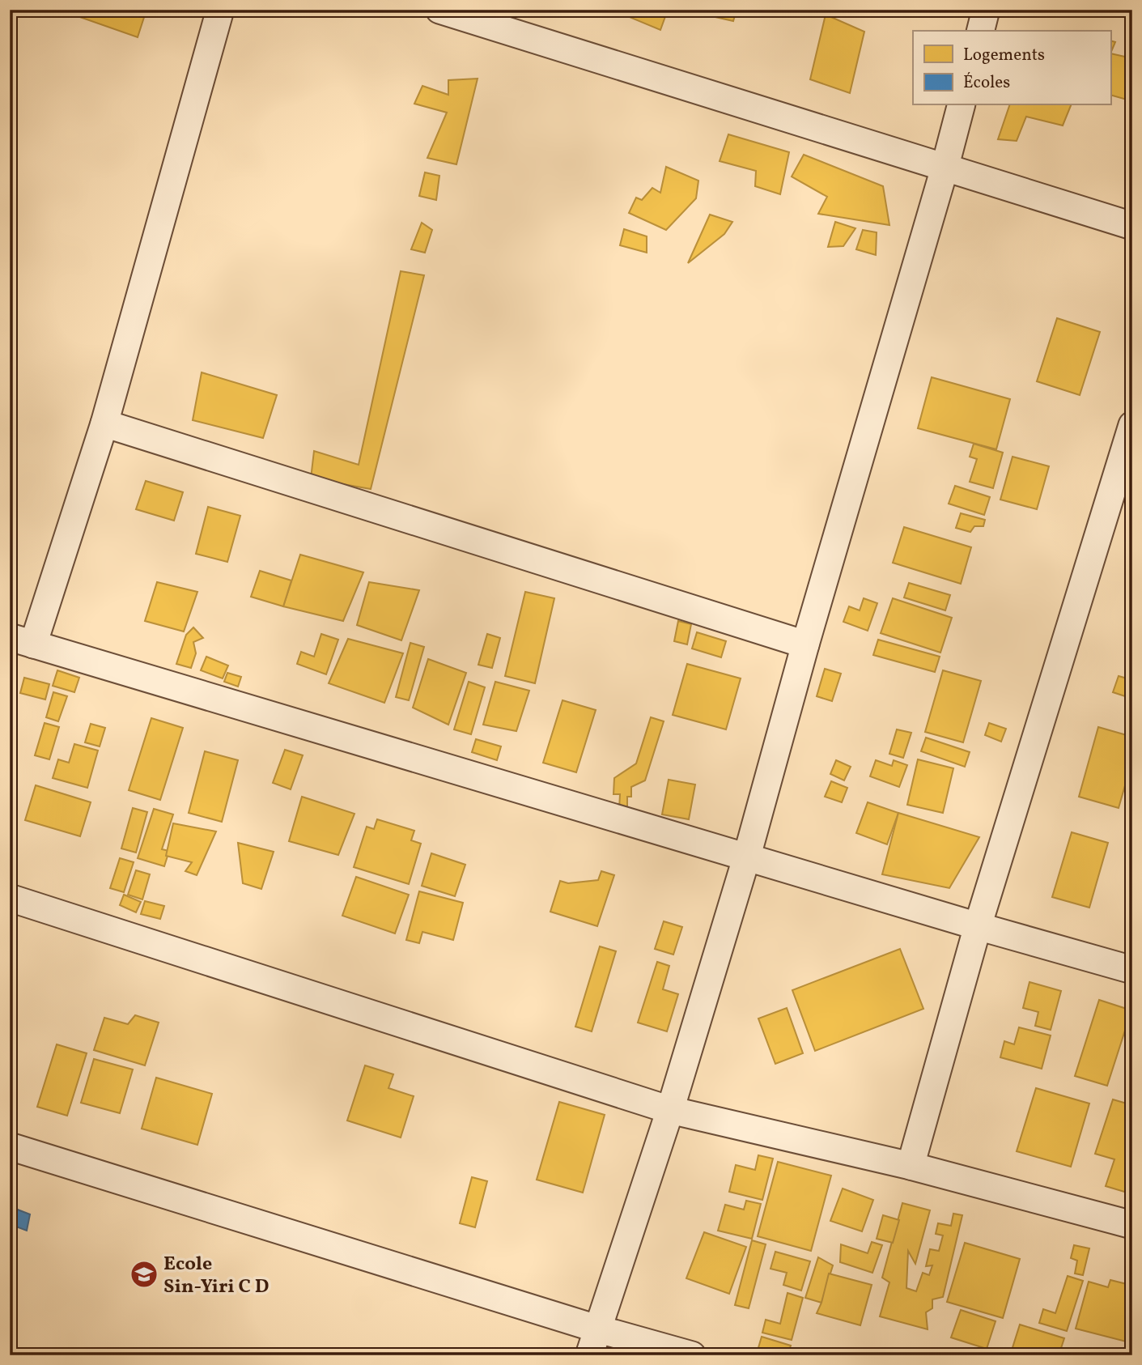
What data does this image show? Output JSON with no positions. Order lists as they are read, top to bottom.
{
  "places": {
    "school or university": ["Ecole Sin-Yiri C D"]
  },
  "legend": ["Logements", "Écoles"]
}
